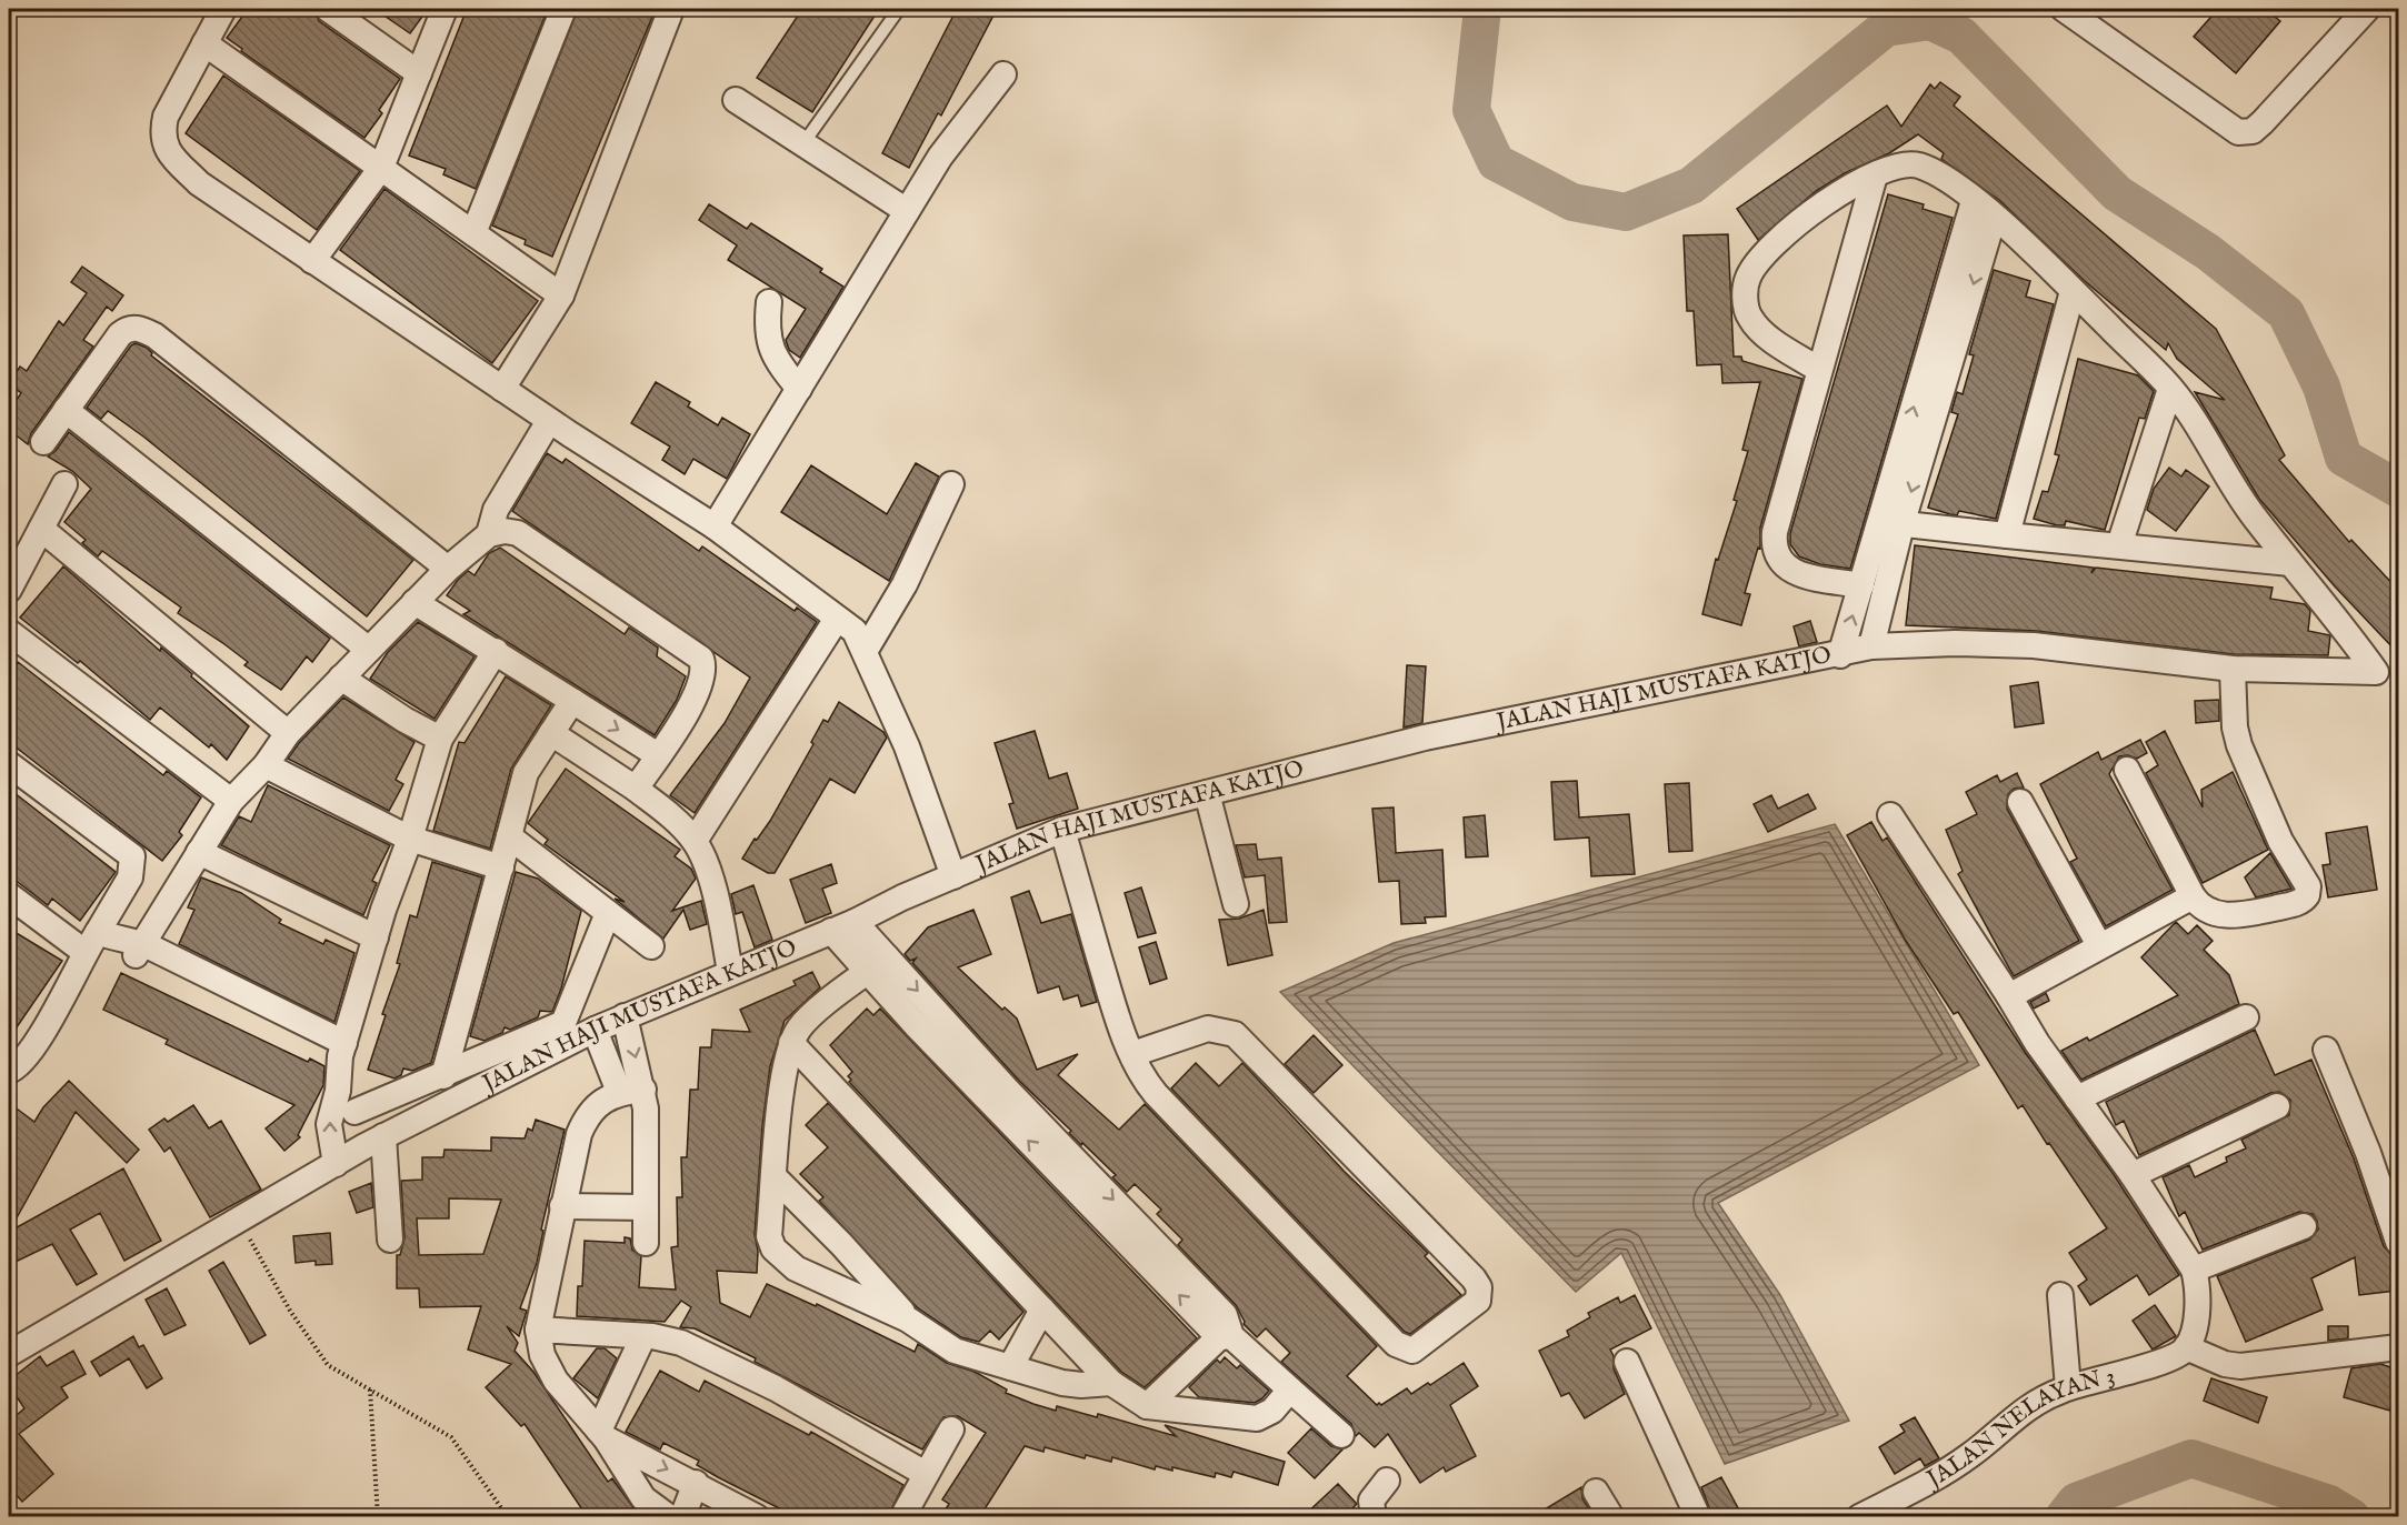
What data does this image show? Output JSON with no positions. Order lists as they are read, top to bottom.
{
  "streets": {
    "street": ["JALAN HAJI MUSTAFA KATJO", "JALAN NELAYAN 3"]
  }
}
